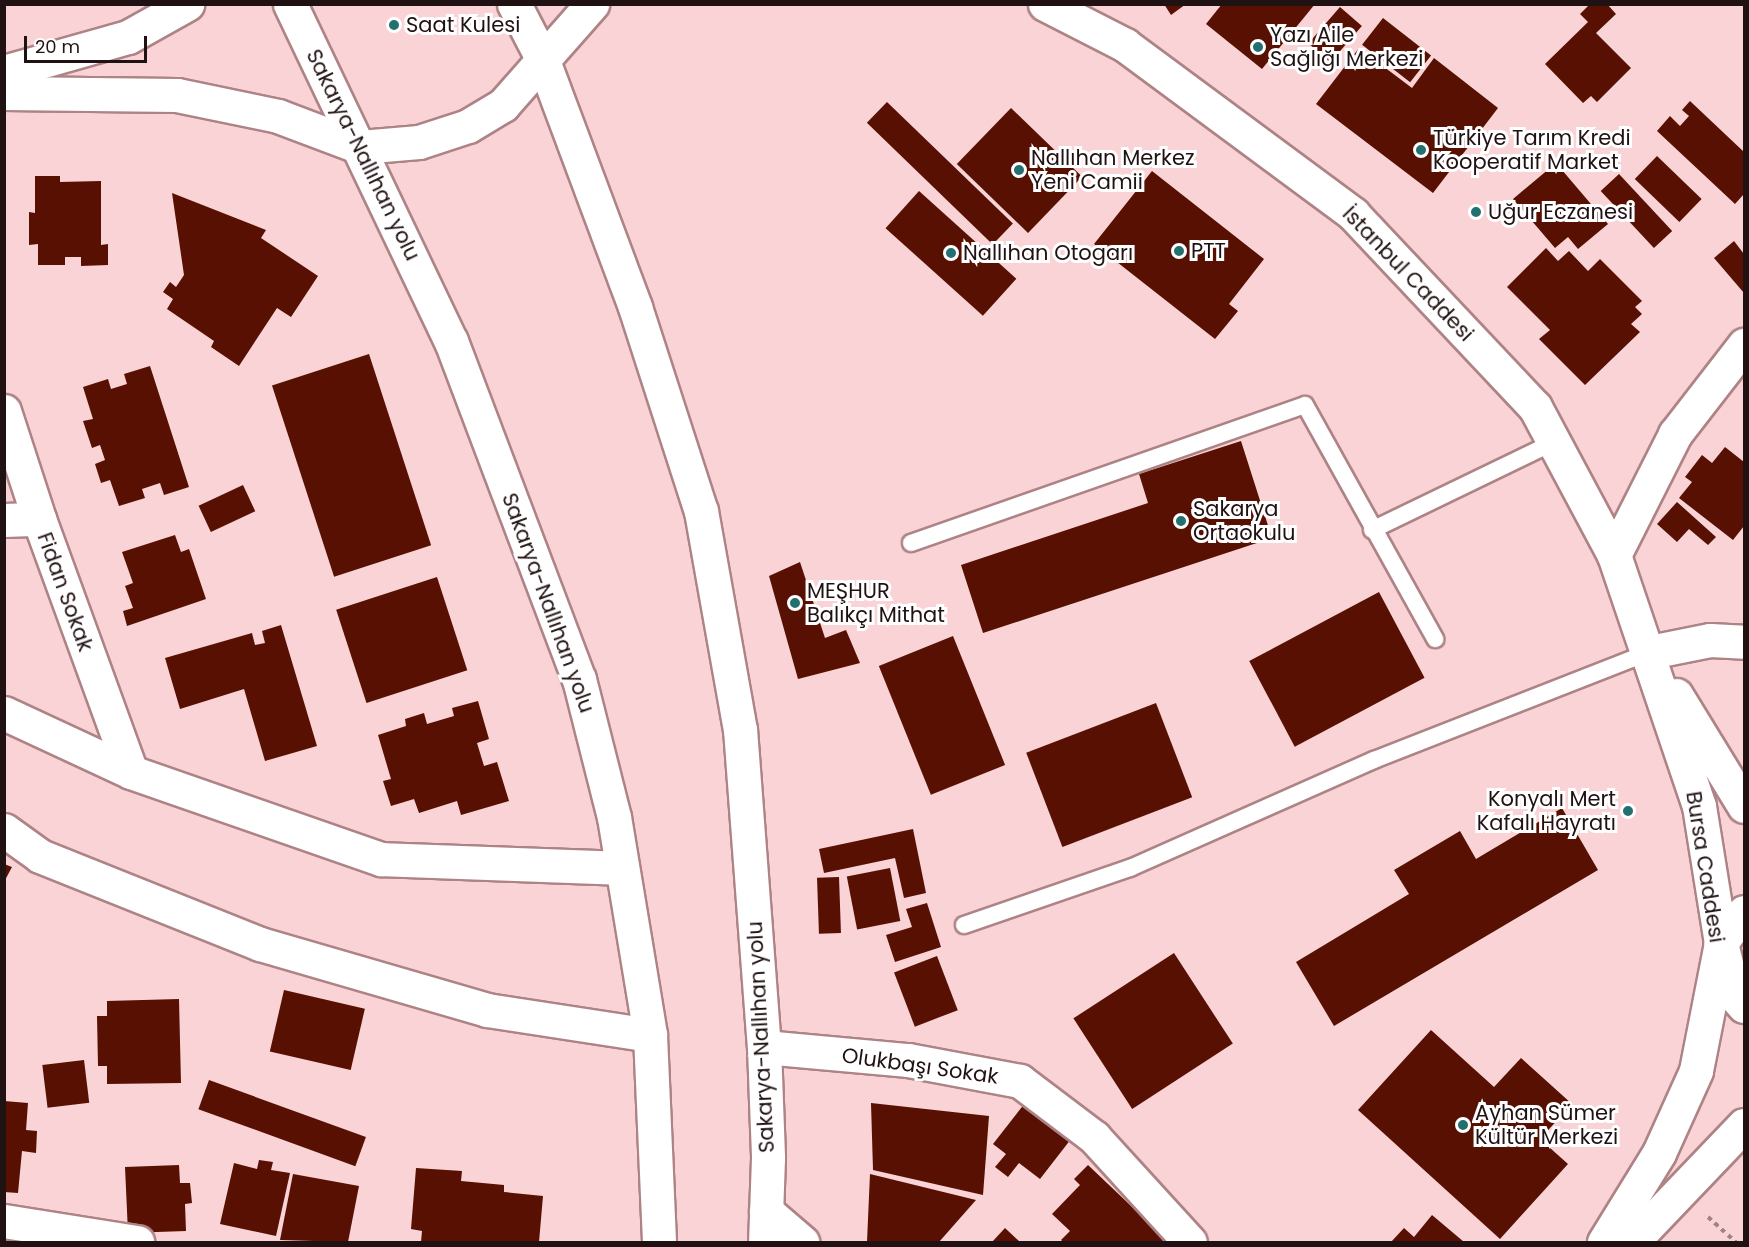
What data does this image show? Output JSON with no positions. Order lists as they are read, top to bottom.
{
  "streets": {
    "street": [
      "Sakarya-Nallıhan yolu",
      "İstanbul Caddesi",
      "Fidan Sokak",
      "Bursa Caddesi",
      "Olukbaşı Sokak"
    ]
  },
  "crossings": [
    ["Sakarya-Nallıhan yolu", "Olukbaşı Sokak"],
    ["İstanbul Caddesi", "Bursa Caddesi"]
  ],
  "places": [
    "Saat Kulesi",
    "Yazı Aile Sağlığı Merkezi",
    "Türkiye Tarım Kredi Kooperatif Market",
    "Nallıhan Merkez Yeni Camii",
    "Uğur Eczanesi",
    "PTT",
    "Nallıhan Otogarı",
    "Sakarya Ortaokulu",
    "MEŞHUR Balıkçı Mithat",
    "Konyalı Mert Kafalı Hayratı",
    "Ayhan Sümer Kültür Merkezi"
  ],
  "scale_bar": "20 m"
}
